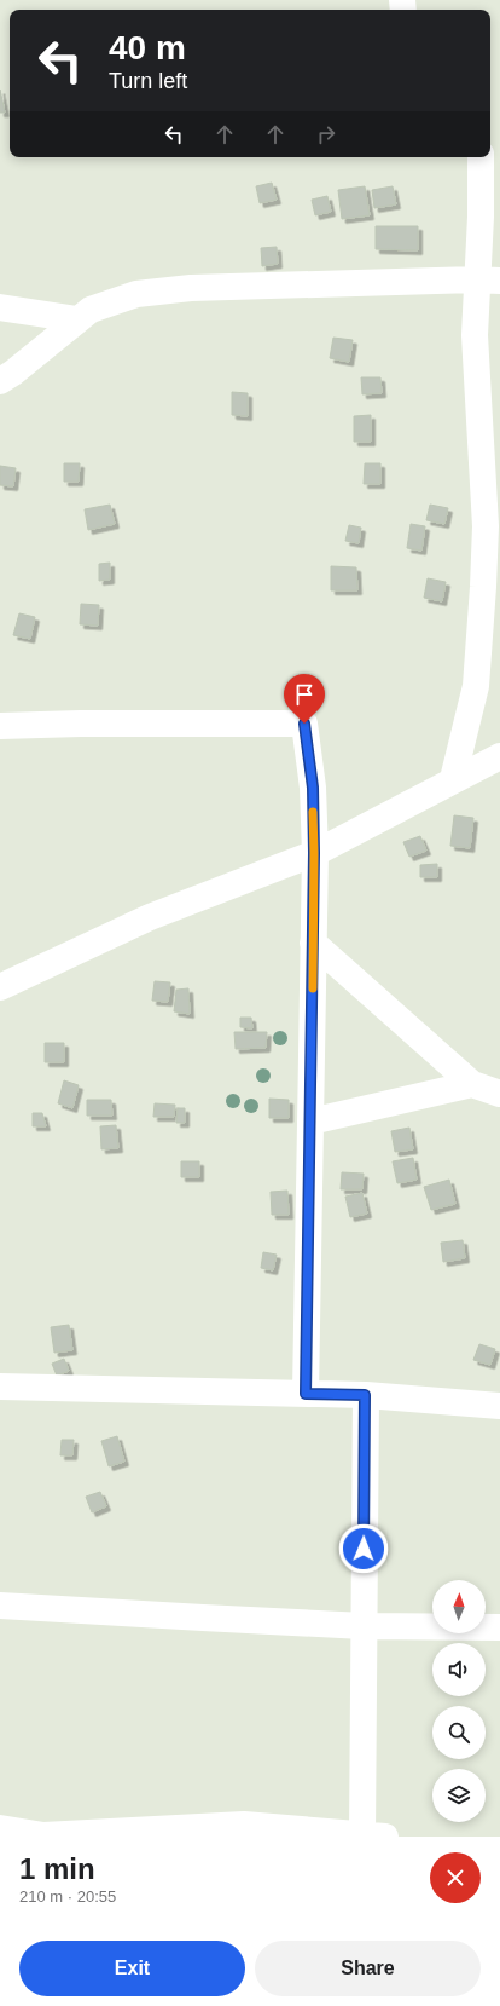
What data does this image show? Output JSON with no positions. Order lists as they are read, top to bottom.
{
  "north": "top",
  "page": {
    "turn": ["40 m", "Turn left"],
    "heading": ["1 min", "210 m · 20:55"],
    "buttons": ["Exit", "Share"]
  }
}
